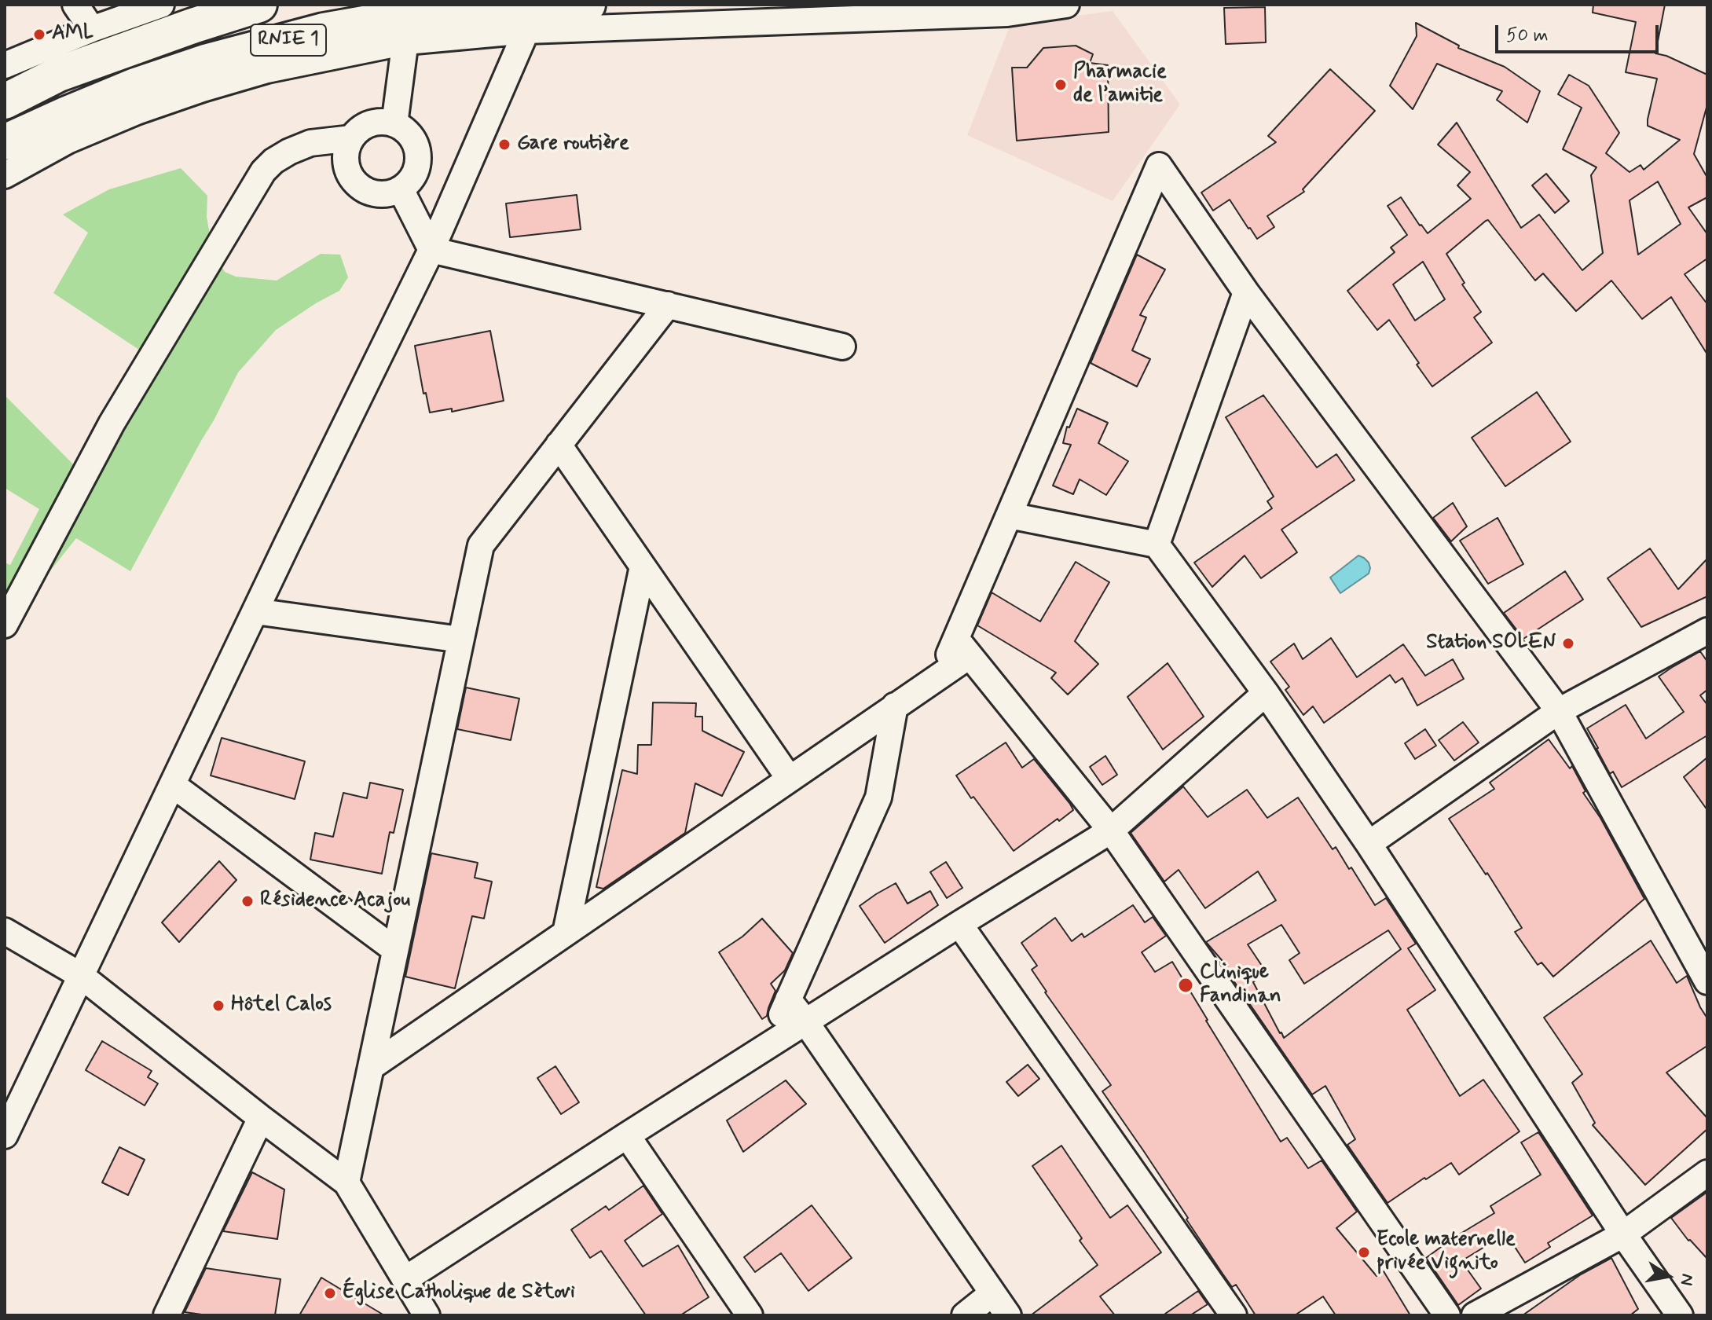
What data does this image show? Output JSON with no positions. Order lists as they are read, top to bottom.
{
  "streets": {
    "highway": ["RNIE 1"]
  },
  "places": [
    "AML",
    "Pharmacie de l’amitie",
    "Gare routière",
    "Station SOLEN",
    "Résidence Acajou",
    "Clinique Fandinan",
    "Hôtel Calos",
    "Ecole maternelle privée Vignito",
    "Église Catholique de Sètovi"
  ],
  "scale_bar": "50 m",
  "north": "right"
}
